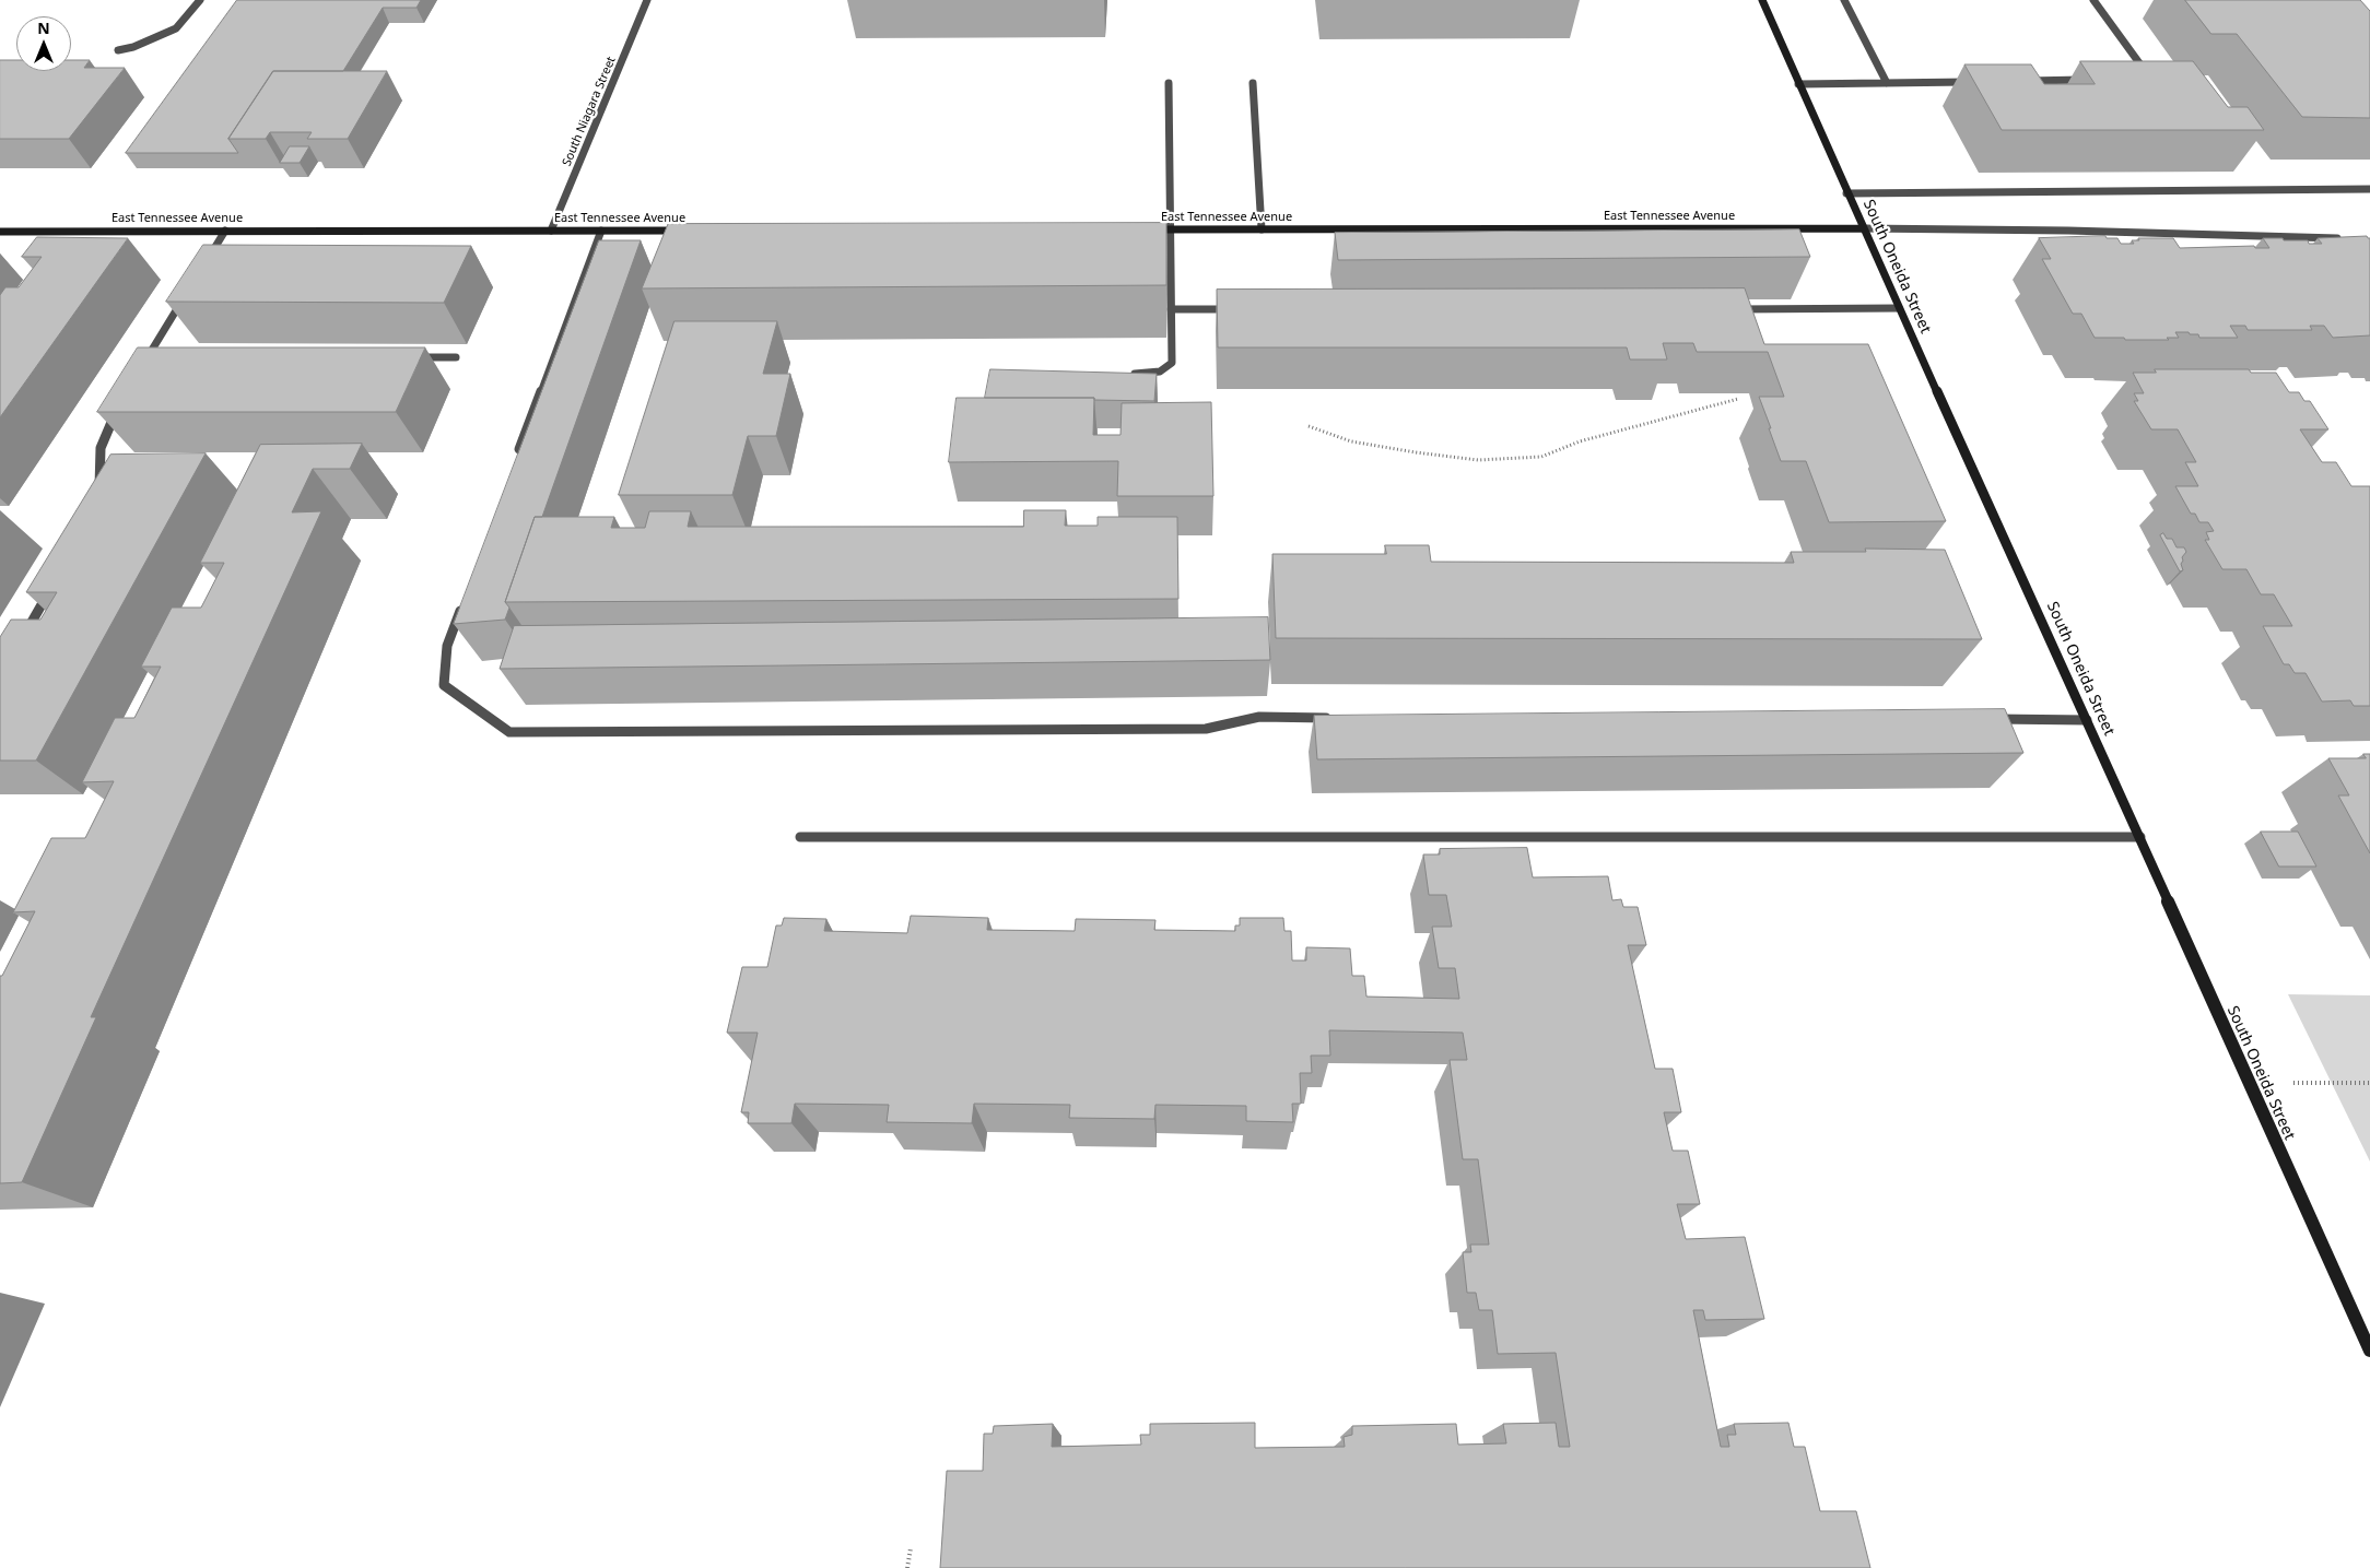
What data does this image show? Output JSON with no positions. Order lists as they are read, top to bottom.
{
  "streets": {
    "street": ["South Niagara Street", "East Tennessee Avenue", "South Oneida Street"]
  },
  "crossings": [
    ["South Niagara Street", "East Tennessee Avenue"],
    ["East Tennessee Avenue", "South Oneida Street"]
  ],
  "north": "top"
}
